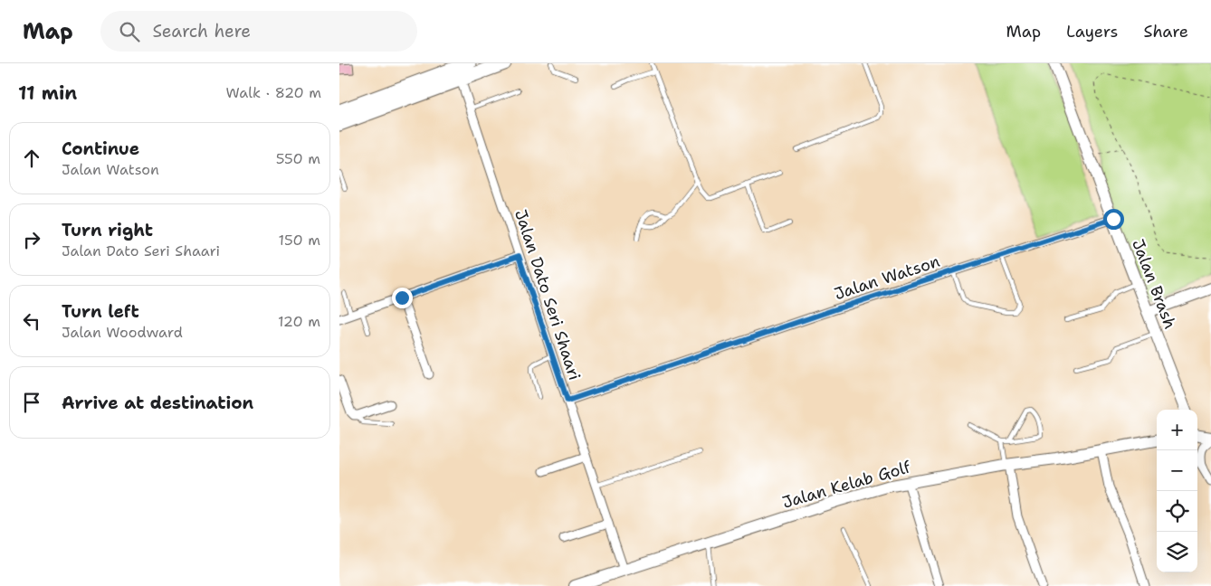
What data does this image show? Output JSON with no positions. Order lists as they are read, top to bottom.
{
  "streets": {
    "street": [
      "Jalan Watson",
      "Jalan Brash",
      "Jalan Dato Seri Shaari",
      "Jalan Kelab Golf"
    ]
  },
  "crossings": [
    ["Jalan Watson", "Jalan Brash"],
    ["Jalan Watson", "Jalan Dato Seri Shaari"],
    ["Jalan Dato Seri Shaari", "Jalan Kelab Golf"]
  ],
  "page": {
    "header": "Map",
    "search": "Search here",
    "nav": ["Map", "Layers", "Share"],
    "heading": ["11 min", "Walk · 820 m"],
    "list": [
      ["Continue", "Jalan Watson", "550 m"],
      ["Turn right", "Jalan Dato Seri Shaari", "150 m"],
      ["Turn left", "Jalan Woodward", "120 m"],
      "Arrive at destination"
    ],
    "map_buttons": ["+", "−"]
  }
}
